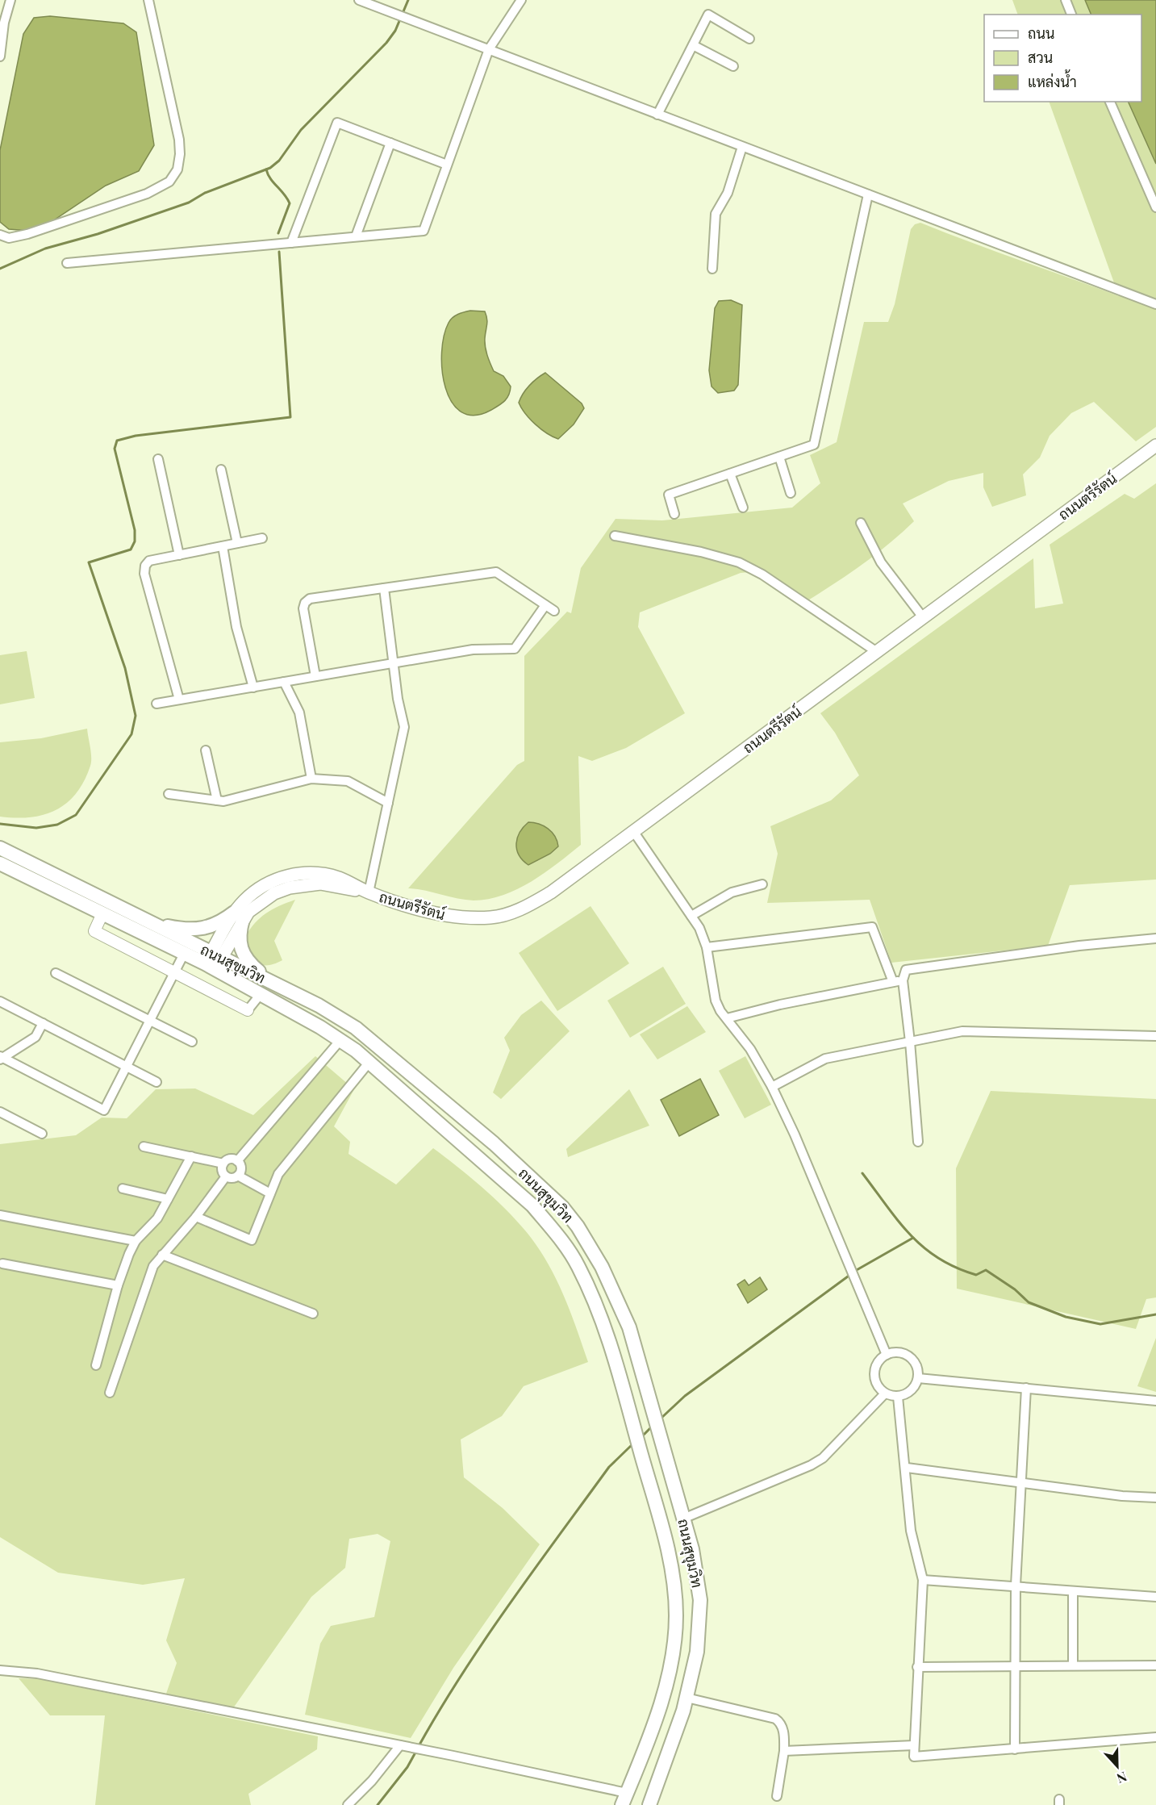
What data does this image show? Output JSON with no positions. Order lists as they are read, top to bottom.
{
  "streets": {
    "highway": ["ถนนสุขุมวิท"],
    "main road": ["ถนนตรีรัตน์"]
  },
  "crossings": [
    ["ถนนตรีรัตน์", "ถนนสุขุมวิท"]
  ],
  "legend": ["ถนน", "สวน", "แหล่งน้ำ"],
  "north": "bottom"
}
